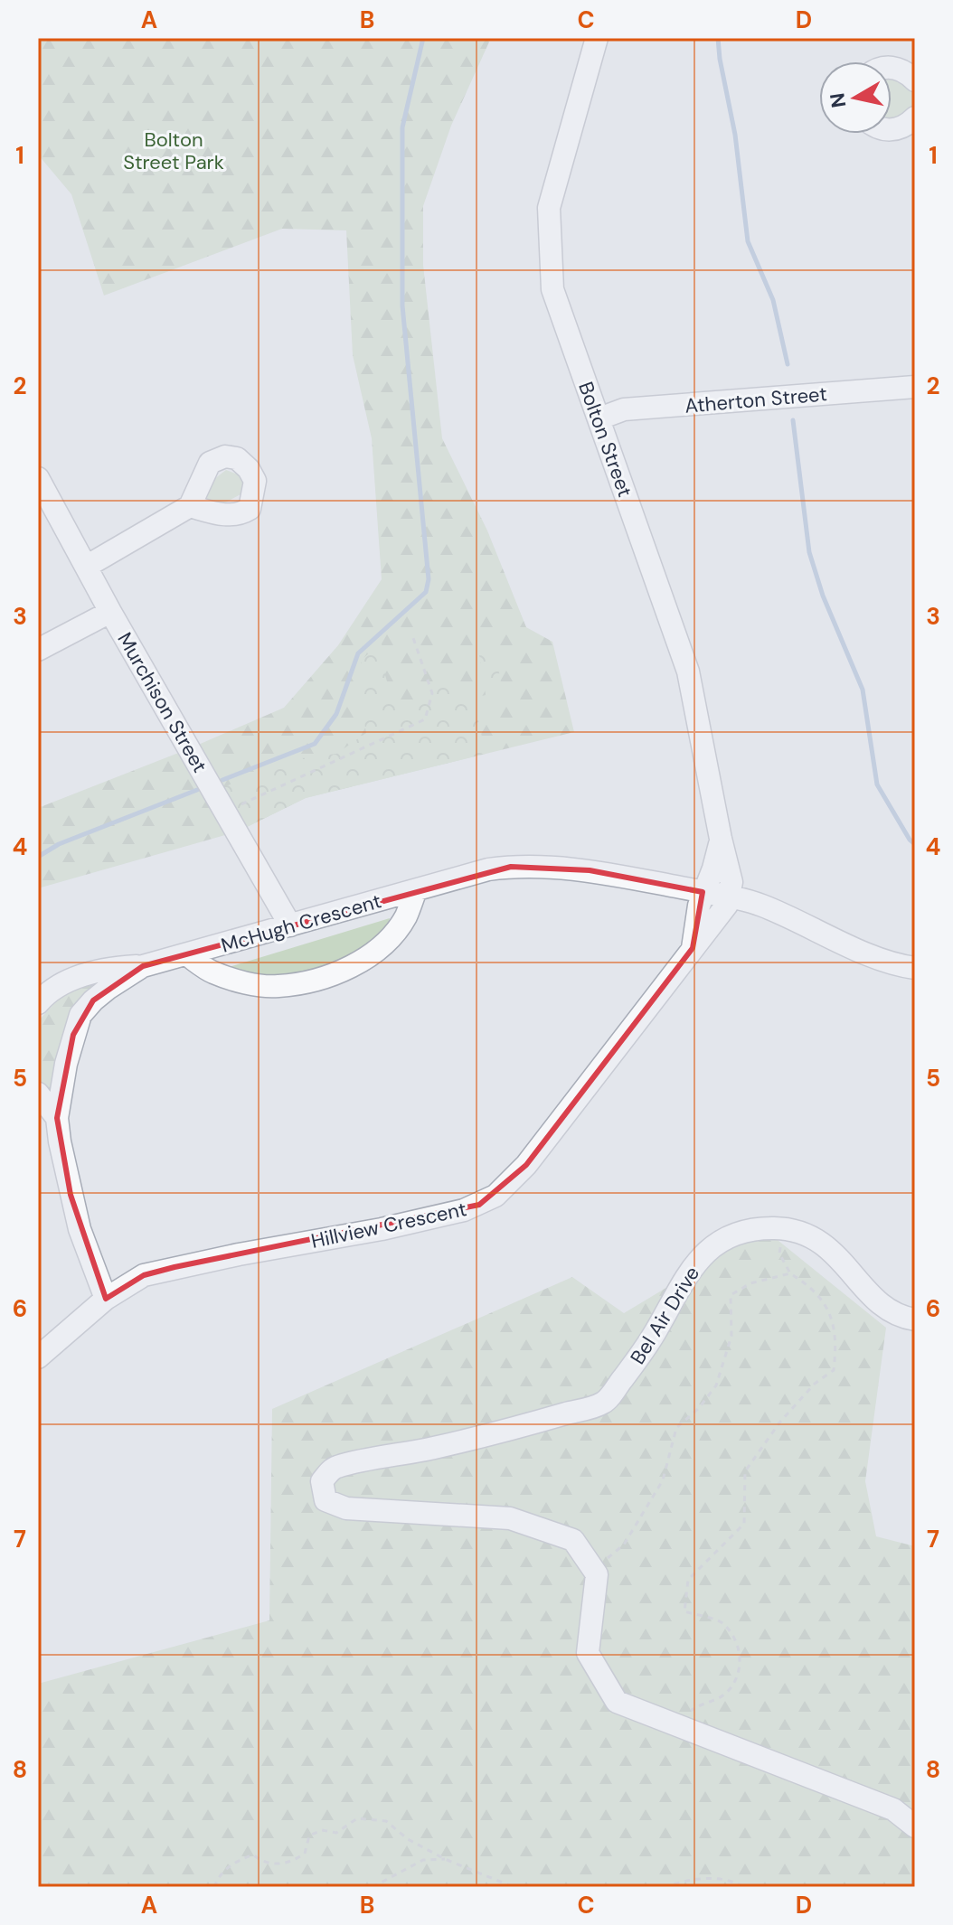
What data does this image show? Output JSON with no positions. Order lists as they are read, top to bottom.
{
  "streets": {
    "street": [
      "Atherton Street",
      "Bolton Street",
      "Murchison Street",
      "McHugh Crescent",
      "Hillview Crescent",
      "Bel Air Drive"
    ]
  },
  "crossings": [
    ["Atherton Street", "Bolton Street"],
    ["Bolton Street", "McHugh Crescent"],
    ["Bolton Street", "Hillview Crescent"],
    ["Murchison Street", "McHugh Crescent"],
    ["McHugh Crescent", "Hillview Crescent"]
  ],
  "parks": ["Bolton Street Park"],
  "north": "left",
  "grid": {
    "columns": [
      "A",
      "B",
      "C",
      "D"
    ],
    "rows": [
      "1",
      "2",
      "3",
      "4",
      "5",
      "6",
      "7",
      "8"
    ]
  }
}
